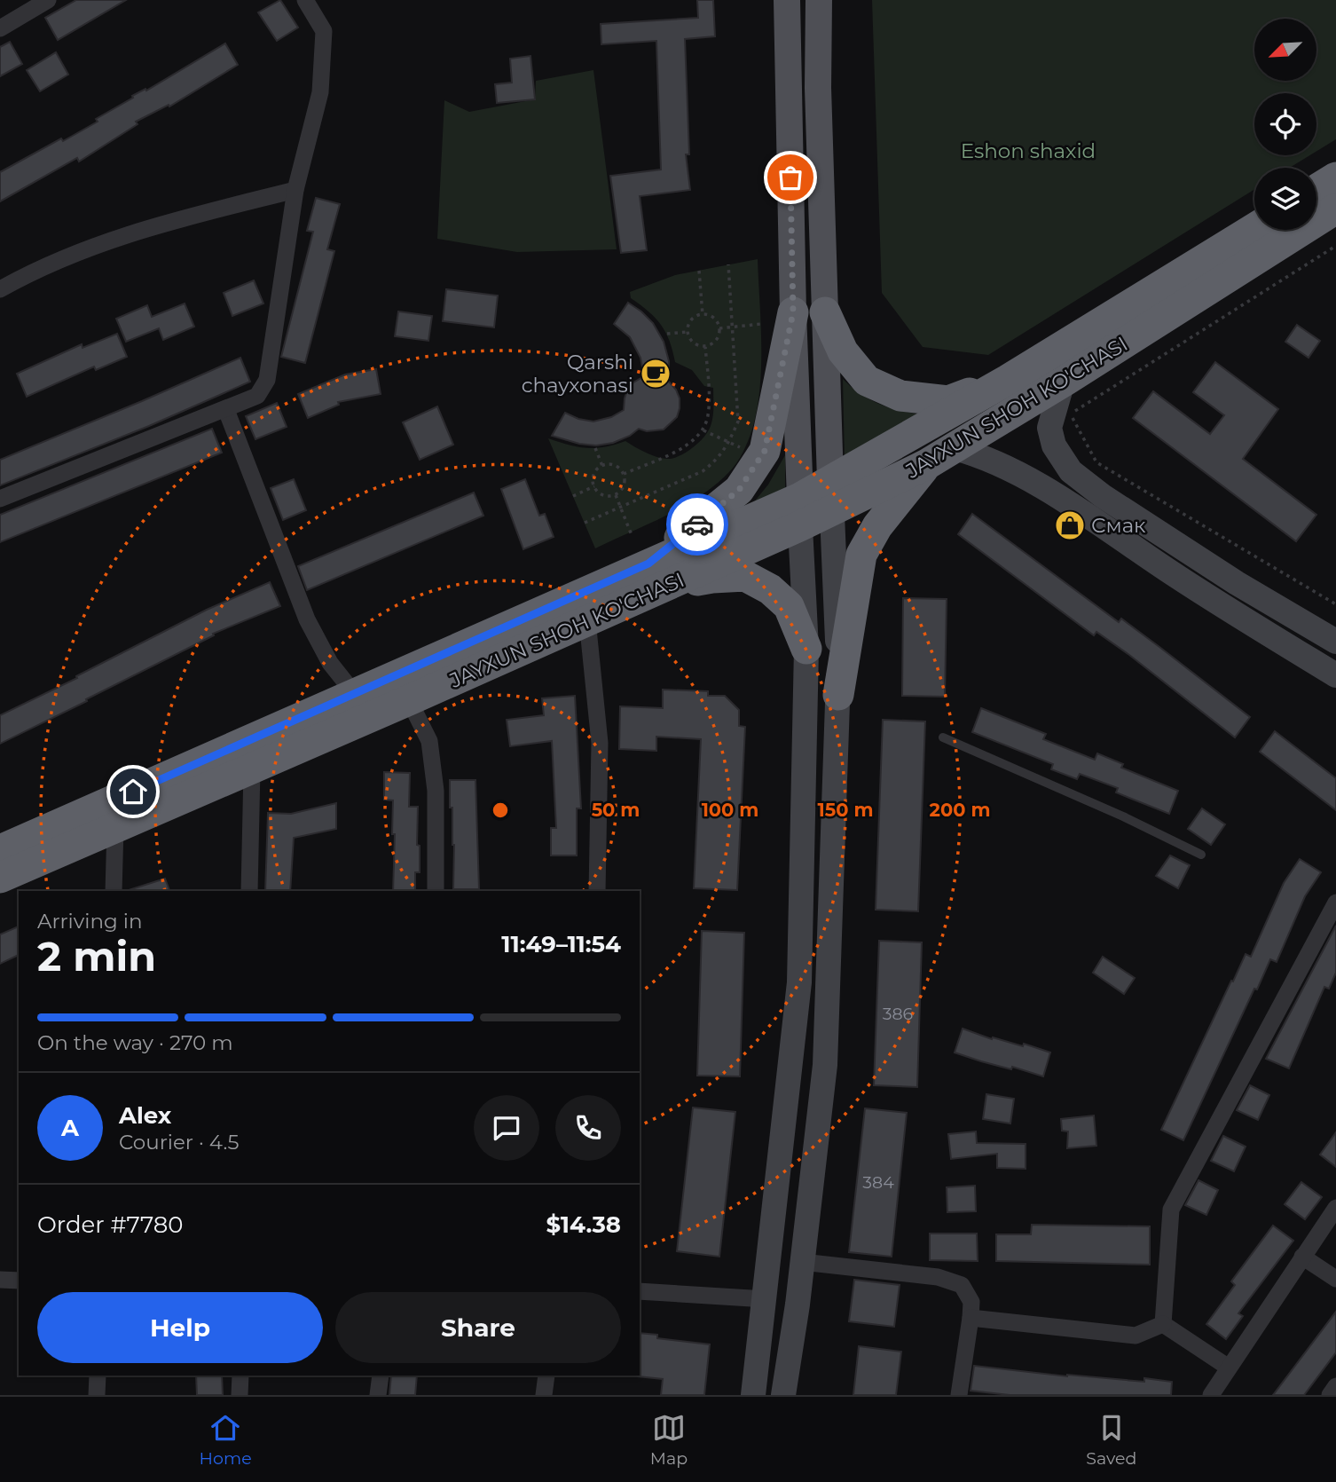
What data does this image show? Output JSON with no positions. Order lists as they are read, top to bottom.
{
  "streets": {
    "highway": ["JAYXUN SHOH KO'CHASI"]
  },
  "parks": ["Eshon shaxid"],
  "places": {
    "cafe": ["Qarshi chayxonasi"],
    "shop": ["Смак"]
  },
  "house_numbers": ["386", "384"],
  "north": "bottom left",
  "page": {
    "heading": ["2 min", "Arriving in", "11:49–11:54"],
    "panel": [
      "Alex",
      "Courier · 4.5",
      "Order #7780",
      "$14.38"
    ],
    "bar": "On the way · 270 m",
    "round": "A",
    "buttons": ["Help", "Share"],
    "tabs": ["Home", "Map", "Saved"]
  },
  "rings": [
    "50 m",
    "100 m",
    "150 m",
    "200 m"
  ]
}
